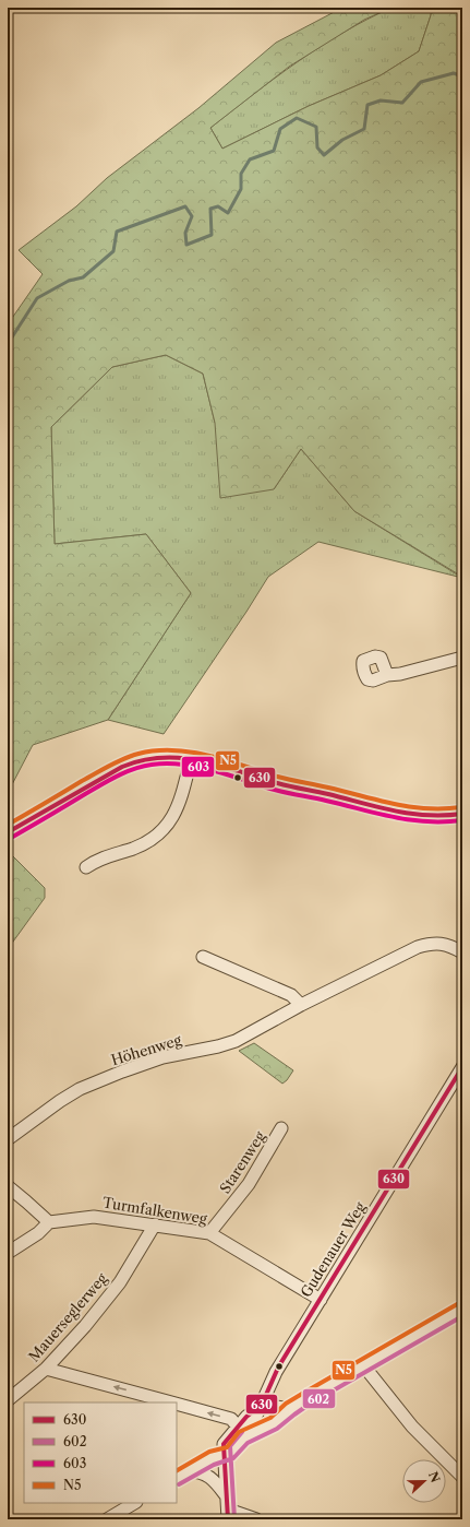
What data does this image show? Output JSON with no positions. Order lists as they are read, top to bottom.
{
  "streets": {
    "street": [
      "Höhenweg",
      "Starenweg",
      "Turmfalkenweg",
      "Gudenauer Weg",
      "Mauerseglerweg"
    ]
  },
  "crossings": [
    ["Starenweg", "Turmfalkenweg"],
    ["Turmfalkenweg", "Gudenauer Weg"],
    ["Turmfalkenweg", "Mauerseglerweg"]
  ],
  "lines": [
    "transit line N5",
    "transit line 630",
    "transit line 603",
    "transit line 602"
  ],
  "legend": [
    "630",
    "602",
    "603",
    "N5"
  ],
  "north": "right"
}
